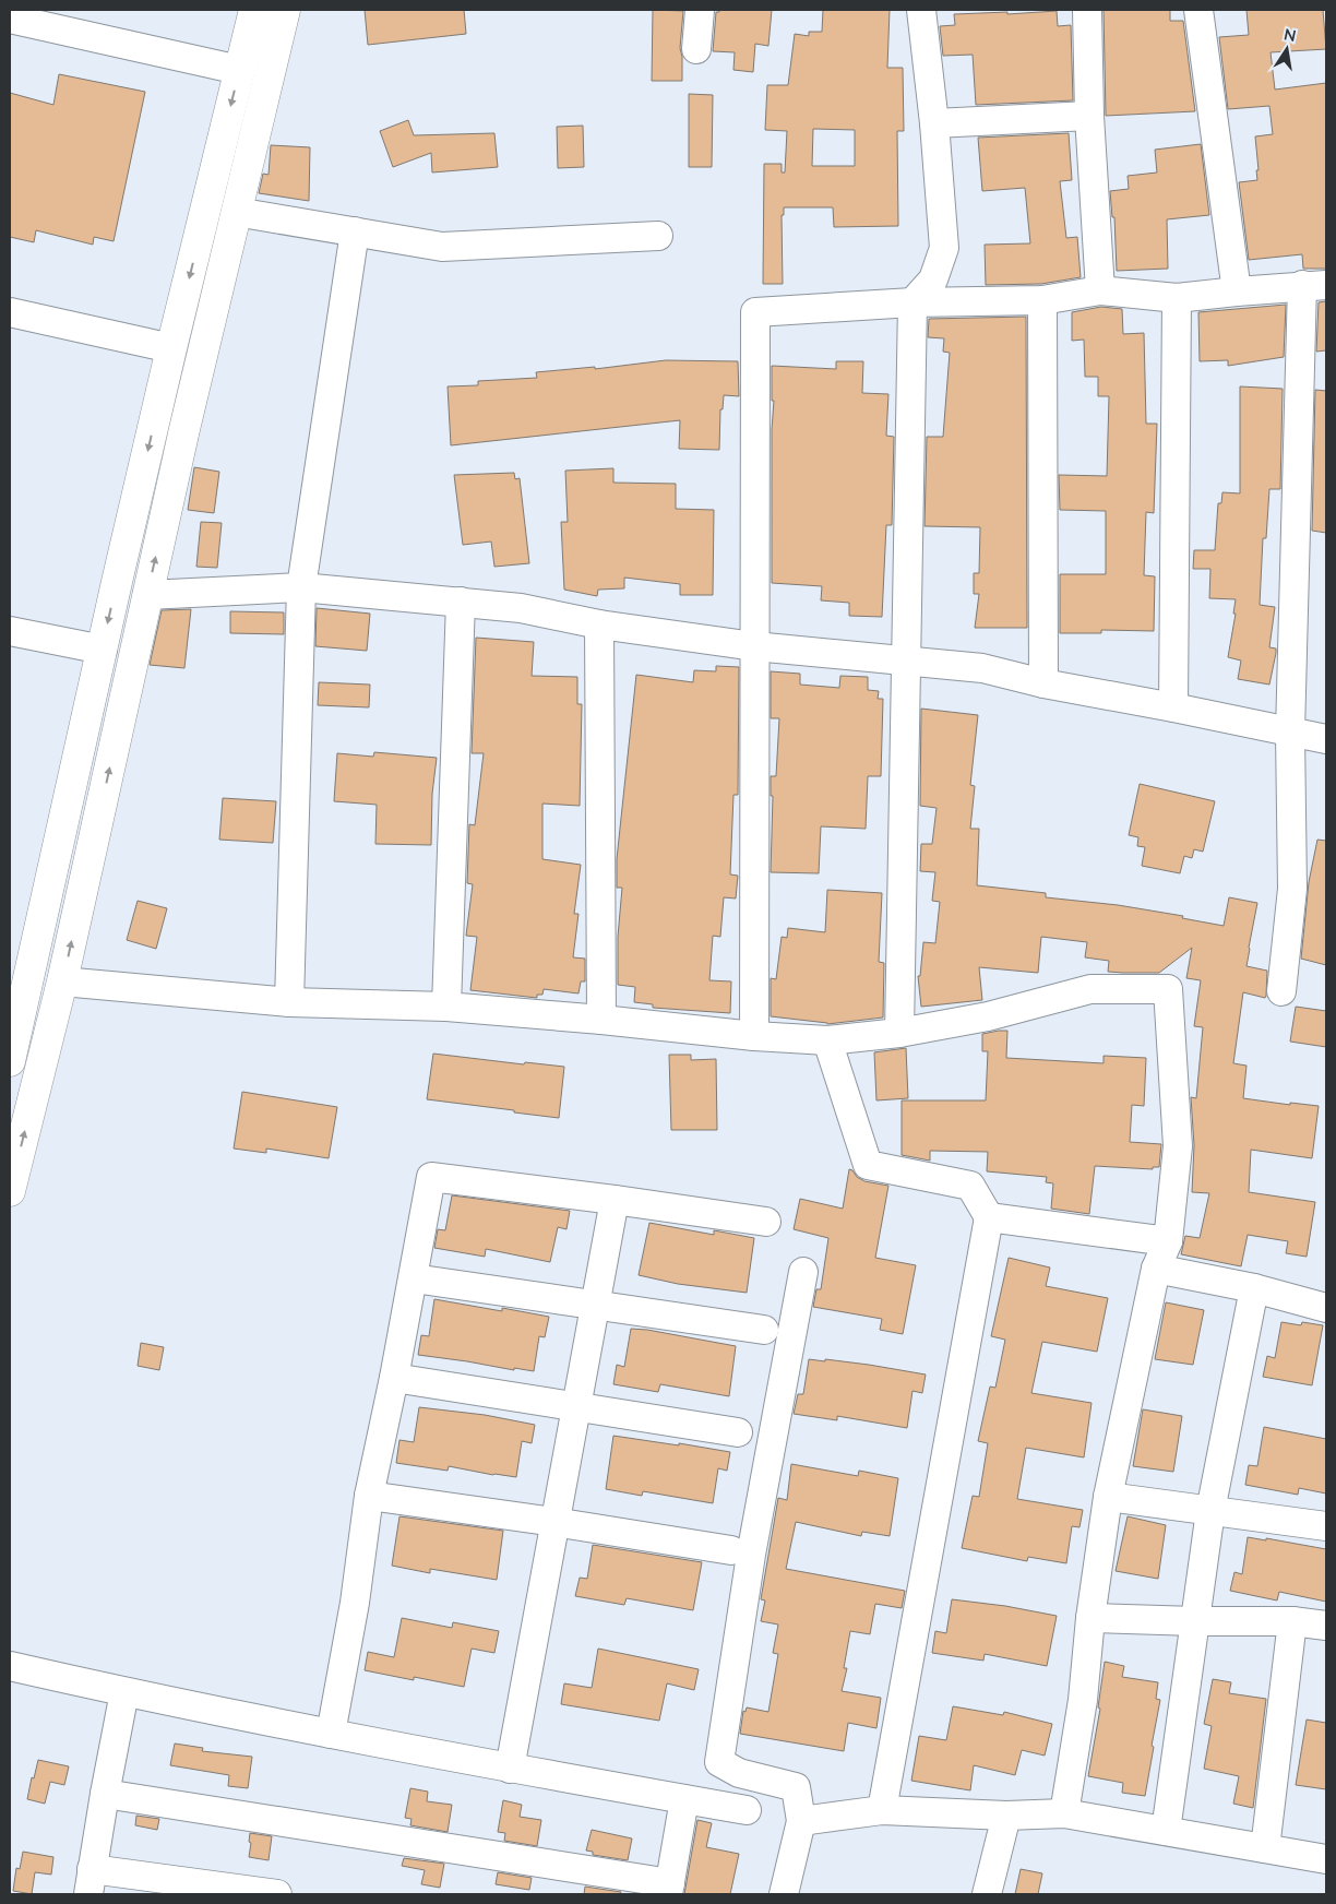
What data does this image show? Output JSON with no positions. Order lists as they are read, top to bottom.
{
  "north": "top"
}
